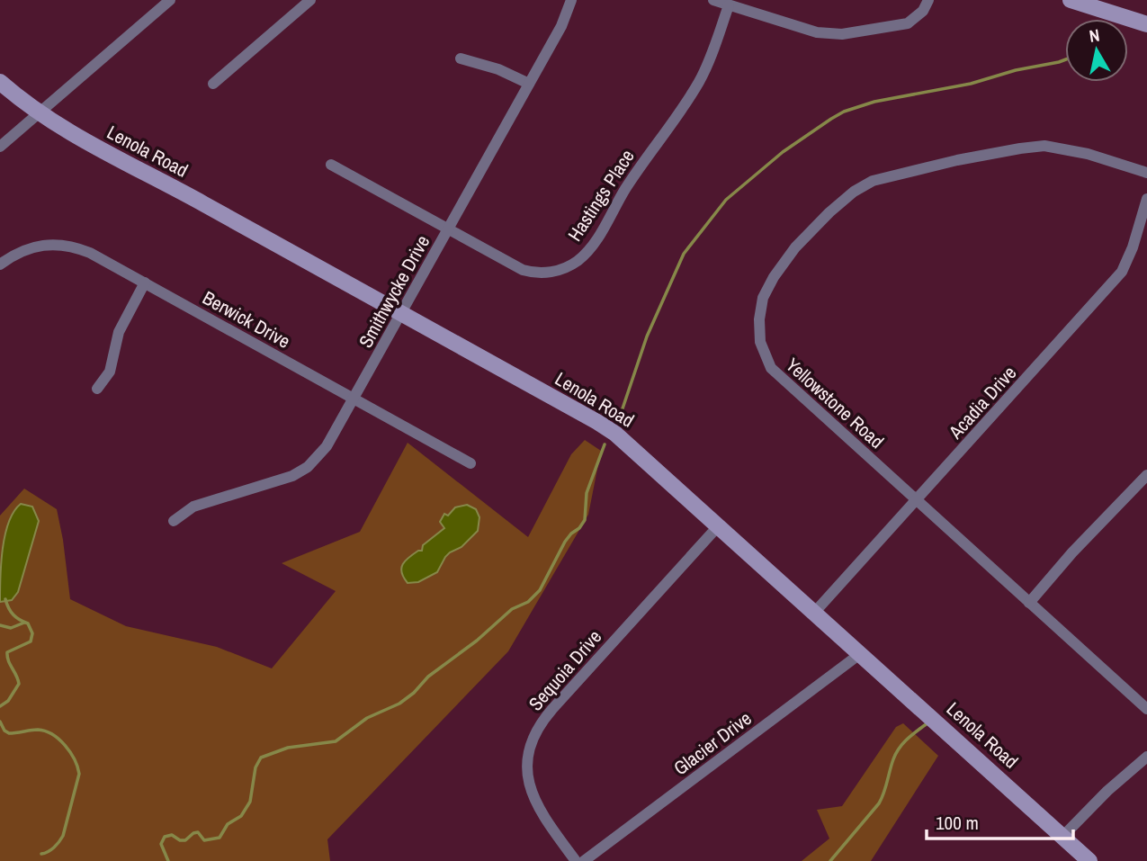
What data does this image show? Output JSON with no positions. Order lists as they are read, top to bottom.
{
  "streets": {
    "main road": ["Lenola Road"],
    "street": [
      "Hastings Place",
      "Smithwycke Drive",
      "Berwick Drive",
      "Acadia Drive",
      "Yellowstone Road",
      "Sequoia Drive",
      "Glacier Drive"
    ]
  },
  "crossings": [
    ["Lenola Road", "Smithwycke Drive"],
    ["Lenola Road", "Acadia Drive"],
    ["Lenola Road", "Sequoia Drive"],
    ["Lenola Road", "Glacier Drive"],
    ["Hastings Place", "Smithwycke Drive"],
    ["Smithwycke Drive", "Berwick Drive"],
    ["Acadia Drive", "Yellowstone Road"]
  ],
  "scale_bar": "100 m",
  "north": "top"
}
